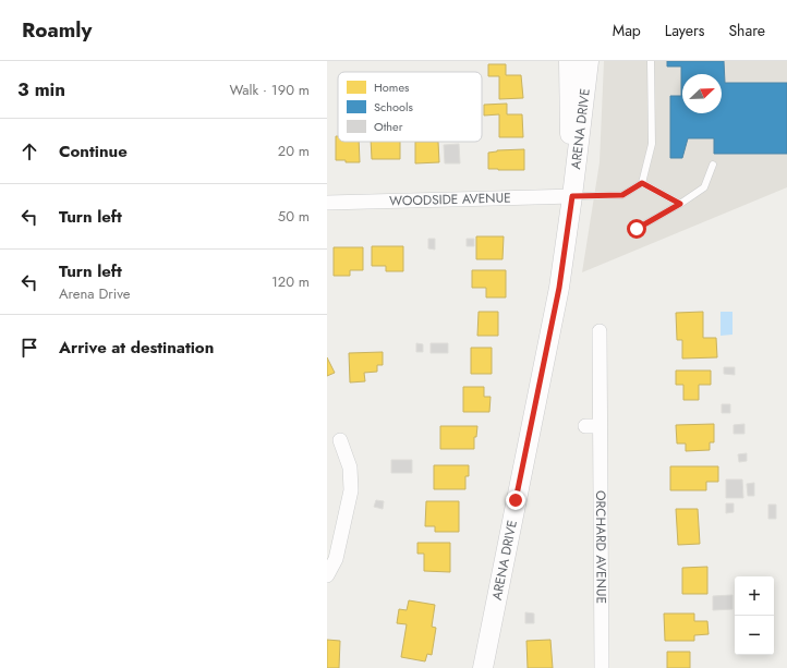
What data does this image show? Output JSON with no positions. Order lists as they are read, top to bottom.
{
  "streets": {
    "main road": ["ARENA DRIVE"],
    "street": ["WOODSIDE AVENUE", "ORCHARD AVENUE"]
  },
  "crossings": [
    ["ARENA DRIVE", "WOODSIDE AVENUE"]
  ],
  "legend": ["Homes", "Schools", "Other"],
  "north": "top right",
  "page": {
    "header": "Roamly",
    "nav": ["Map", "Layers", "Share"],
    "heading": ["3 min", "Walk · 190 m"],
    "list": [
      ["Continue", "20 m"],
      ["Turn left", "50 m"],
      ["Turn left", "Arena Drive", "120 m"],
      "Arrive at destination"
    ],
    "map_buttons": ["+", "−"]
  }
}
